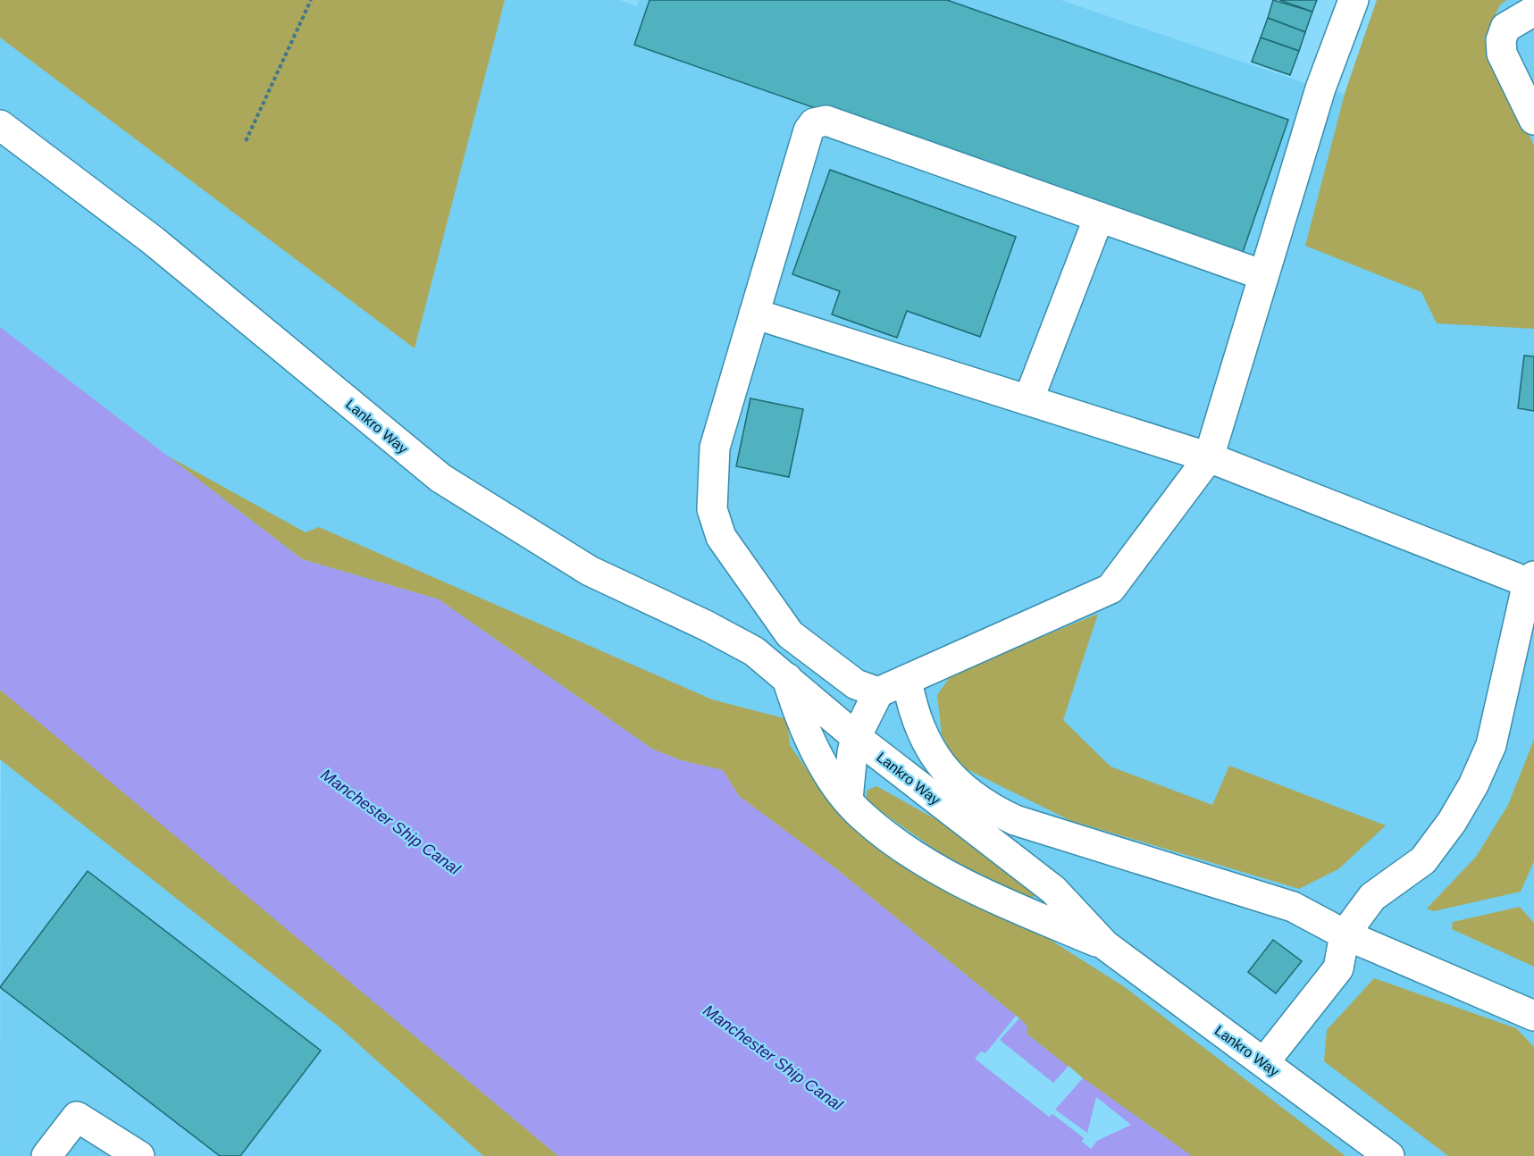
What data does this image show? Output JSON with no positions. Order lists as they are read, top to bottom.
{
  "streets": {
    "street": ["Lankro Way"]
  },
  "water": ["Manchester Ship Canal"]
}
